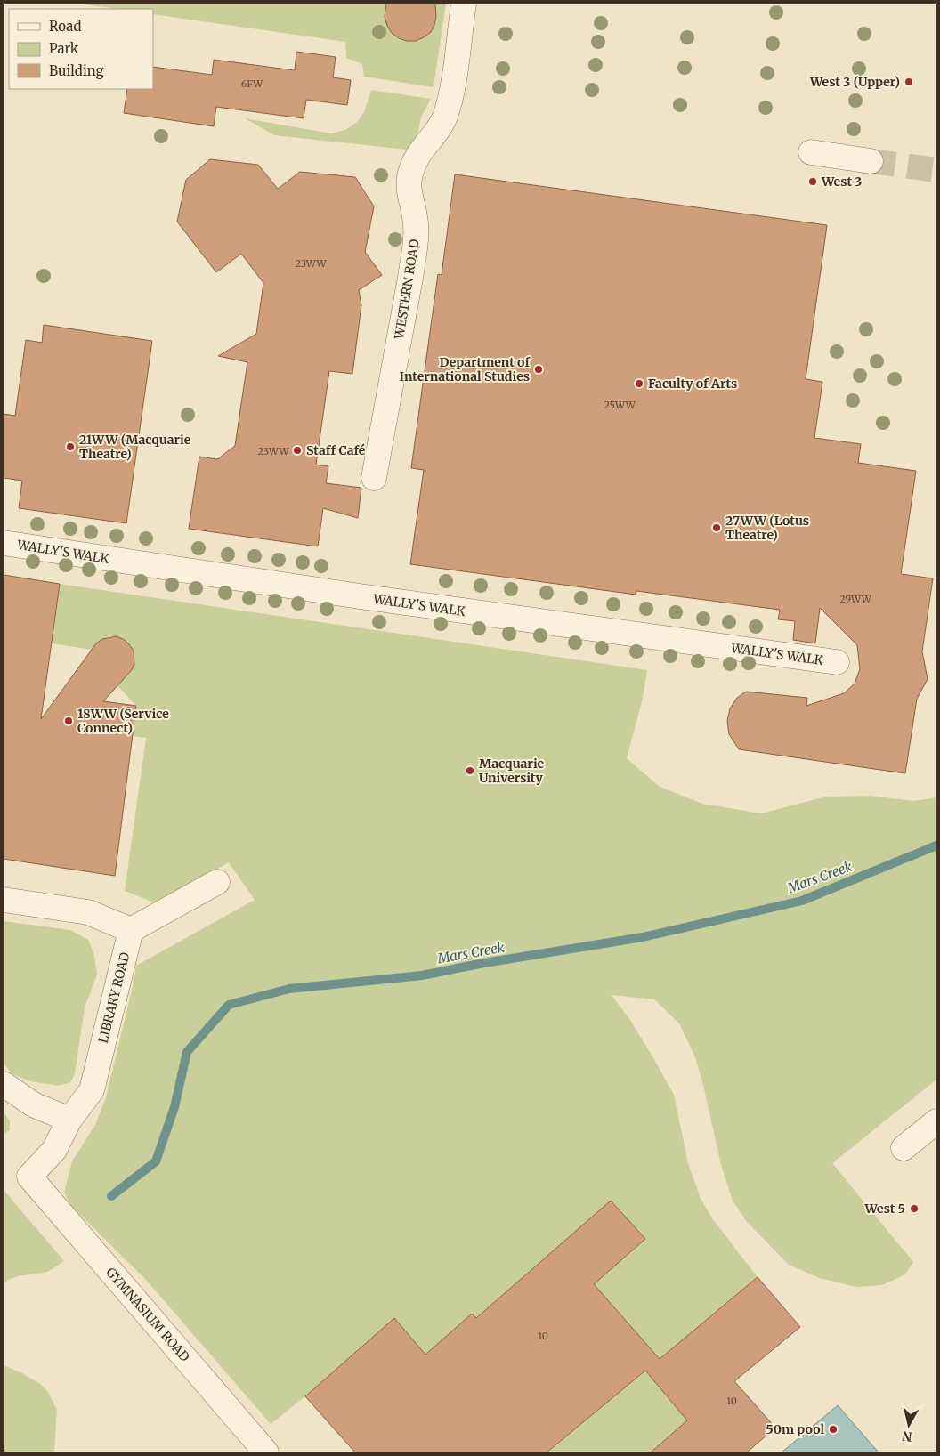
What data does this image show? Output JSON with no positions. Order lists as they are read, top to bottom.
{
  "streets": {
    "street": [
      "WESTERN ROAD",
      "WALLY'S WALK",
      "LIBRARY ROAD",
      "GYMNASIUM ROAD"
    ]
  },
  "crossings": [
    ["LIBRARY ROAD", "GYMNASIUM ROAD"]
  ],
  "water": ["Mars Creek"],
  "places": [
    "West 3 (Upper)",
    "West 3",
    "Department of International Studies",
    "Faculty of Arts",
    "21WW (Macquarie Theatre)",
    "Staff Café",
    "27WW (Lotus Theatre)",
    "18WW (Service Connect)",
    "Macquarie University",
    "West 5",
    "50m pool"
  ],
  "house_numbers": [
    "6FW",
    "23WW",
    "25WW",
    "23WW",
    "29WW",
    "10",
    "10"
  ],
  "legend": ["Road", "Park", "Building"],
  "north": "bottom"
}
